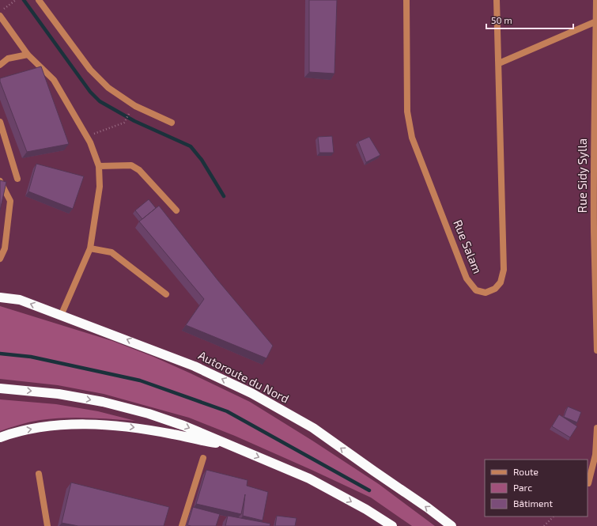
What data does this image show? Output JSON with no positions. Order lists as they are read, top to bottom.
{
  "streets": {
    "highway": ["Autoroute du Nord"],
    "street": ["Rue Sidy Sylla", "Rue Salam"]
  },
  "legend": ["Route", "Parc", "Bâtiment"],
  "scale_bar": "50 m"
}
